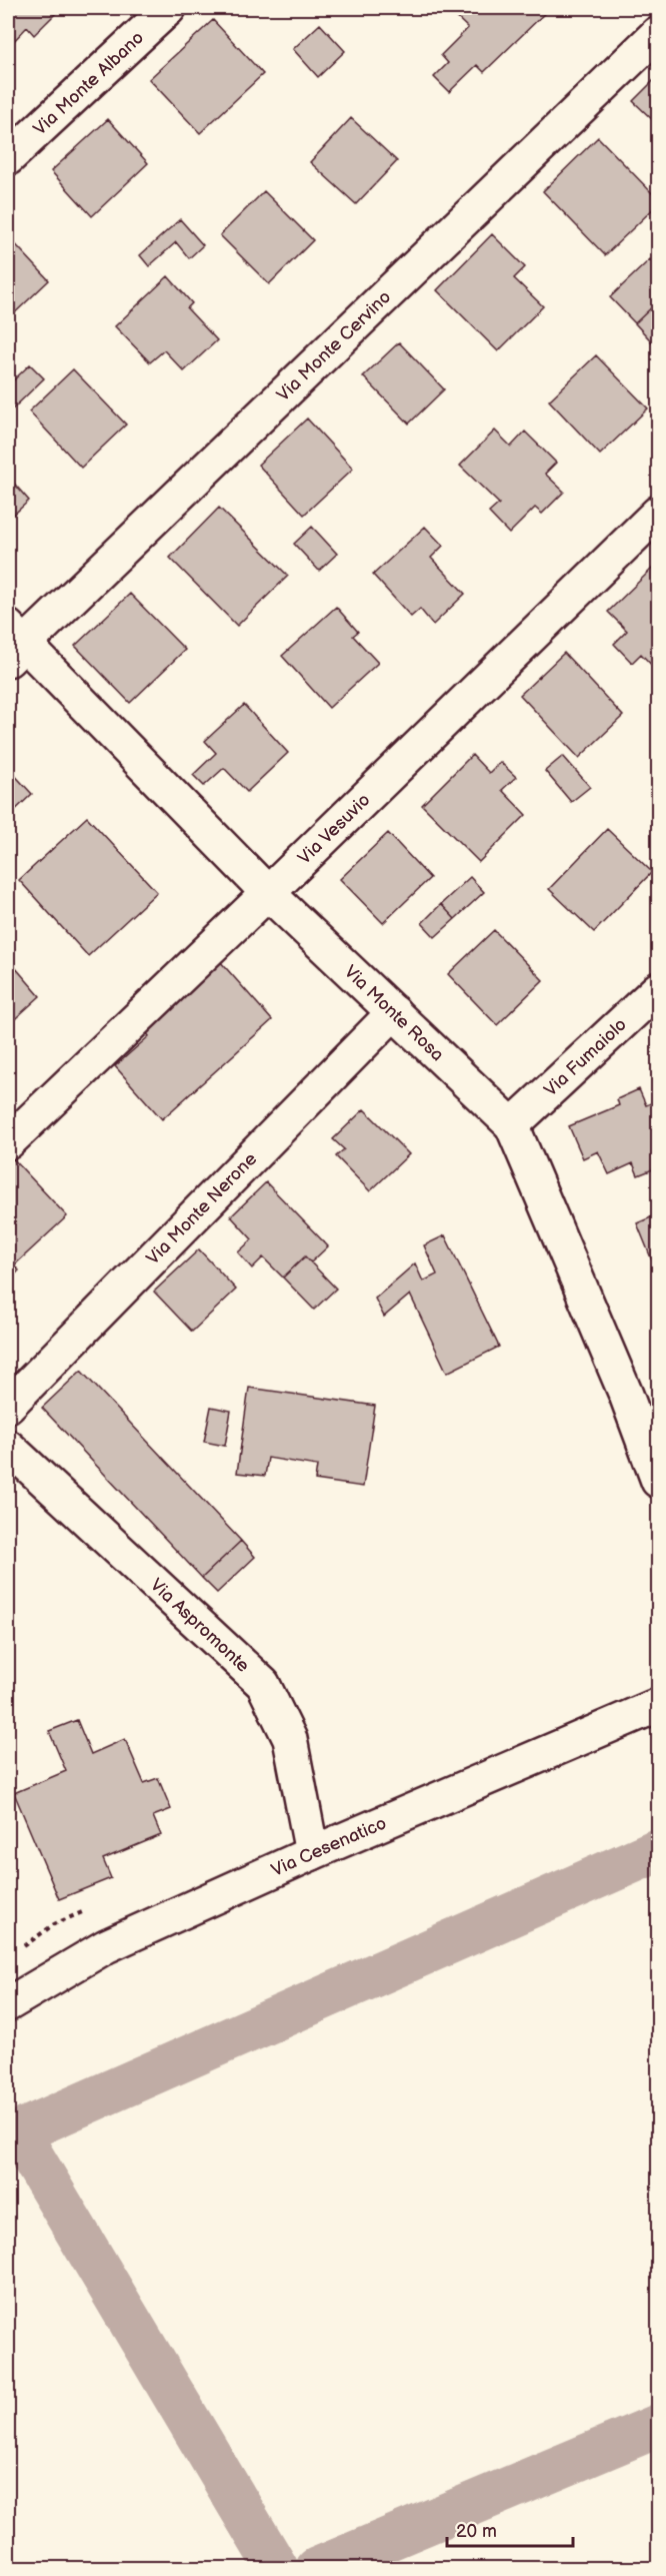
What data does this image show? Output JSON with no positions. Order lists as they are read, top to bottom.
{
  "streets": {
    "street": [
      "Via Monte Albano",
      "Via Monte Cervino",
      "Via Vesuvio",
      "Via Monte Rosa",
      "Via Fumaiolo",
      "Via Monte Nerone",
      "Via Aspromonte",
      "Via Cesenatico"
    ]
  },
  "crossings": [
    ["Via Monte Cervino", "Via Monte Rosa"],
    ["Via Vesuvio", "Via Monte Rosa"],
    ["Via Monte Rosa", "Via Fumaiolo"],
    ["Via Monte Rosa", "Via Monte Nerone"],
    ["Via Aspromonte", "Via Cesenatico"]
  ],
  "scale_bar": "20 m"
}
